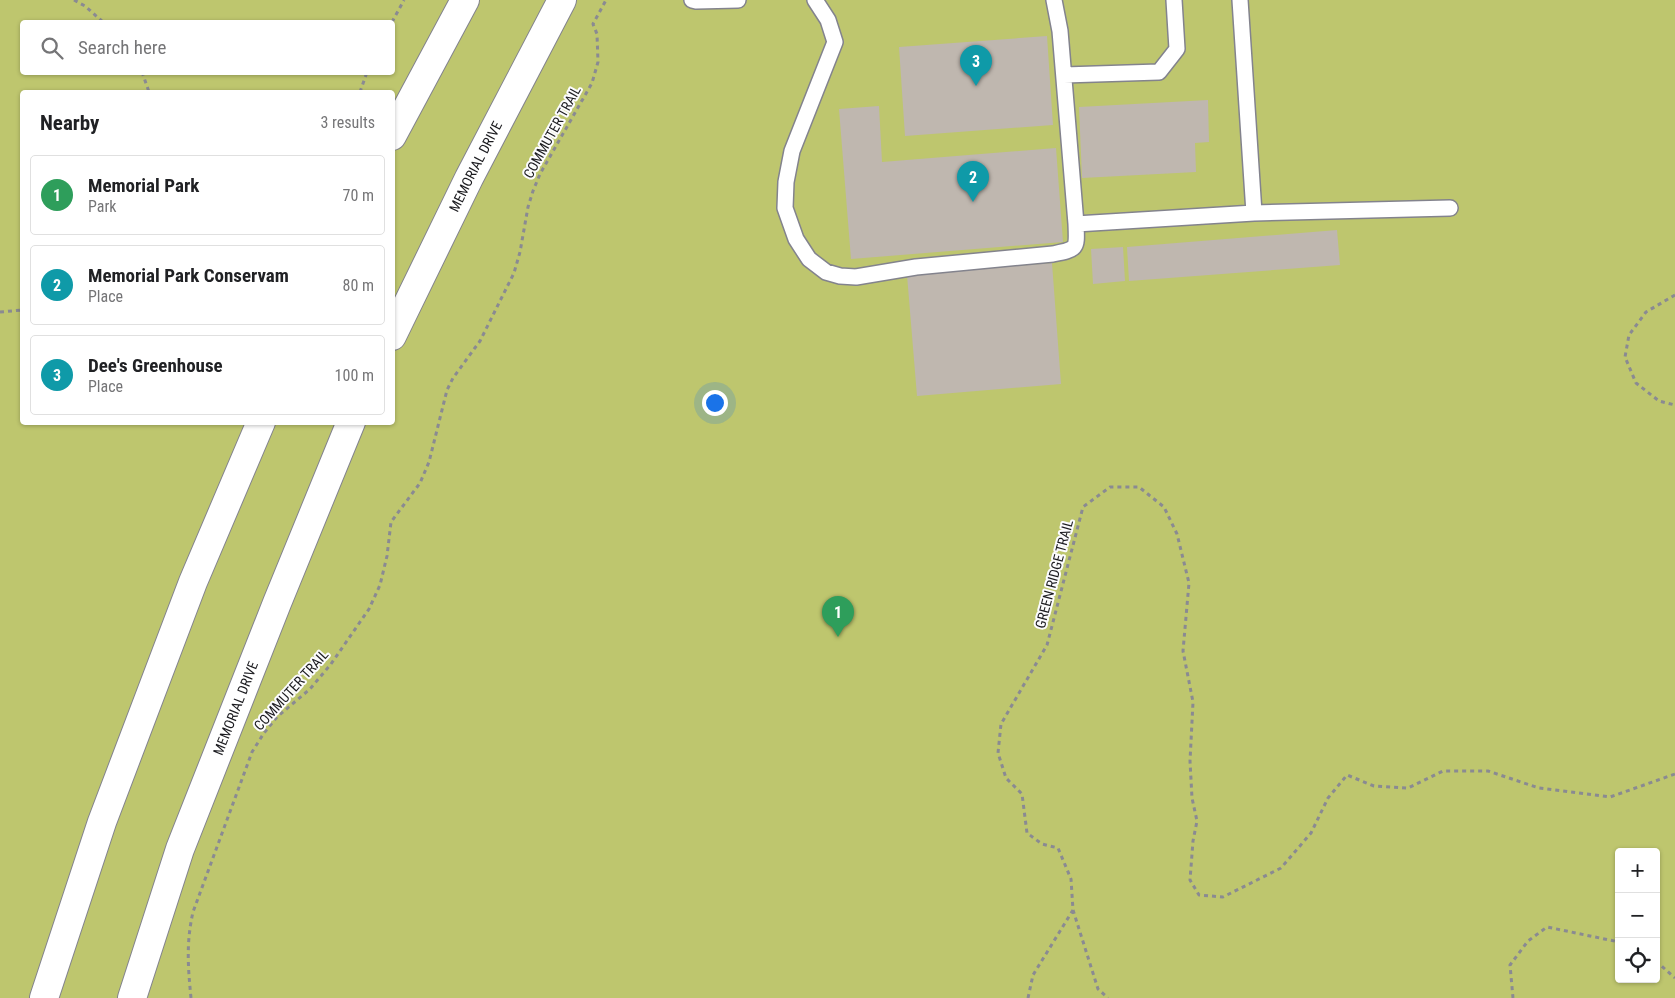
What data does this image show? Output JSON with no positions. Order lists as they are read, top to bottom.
{
  "streets": {
    "main road": ["MEMORIAL DRIVE"],
    "path": ["COMMUTER TRAIL", "GREEN RIDGE TRAIL"]
  },
  "page": {
    "search": "Search here",
    "pins": ["3", "2", "1"],
    "heading": ["Nearby", "3 results"],
    "list": [
      {
        "mark": "1",
        "name": "Memorial Park",
        "note": "Park",
        "value": "70 m"
      },
      {
        "mark": "2",
        "name": "Memorial Park Conservam",
        "note": "Place",
        "value": "80 m"
      },
      {
        "mark": "3",
        "name": "Dee's Greenhouse",
        "note": "Place",
        "value": "100 m"
      }
    ],
    "map_buttons": ["+", "−"]
  }
}
